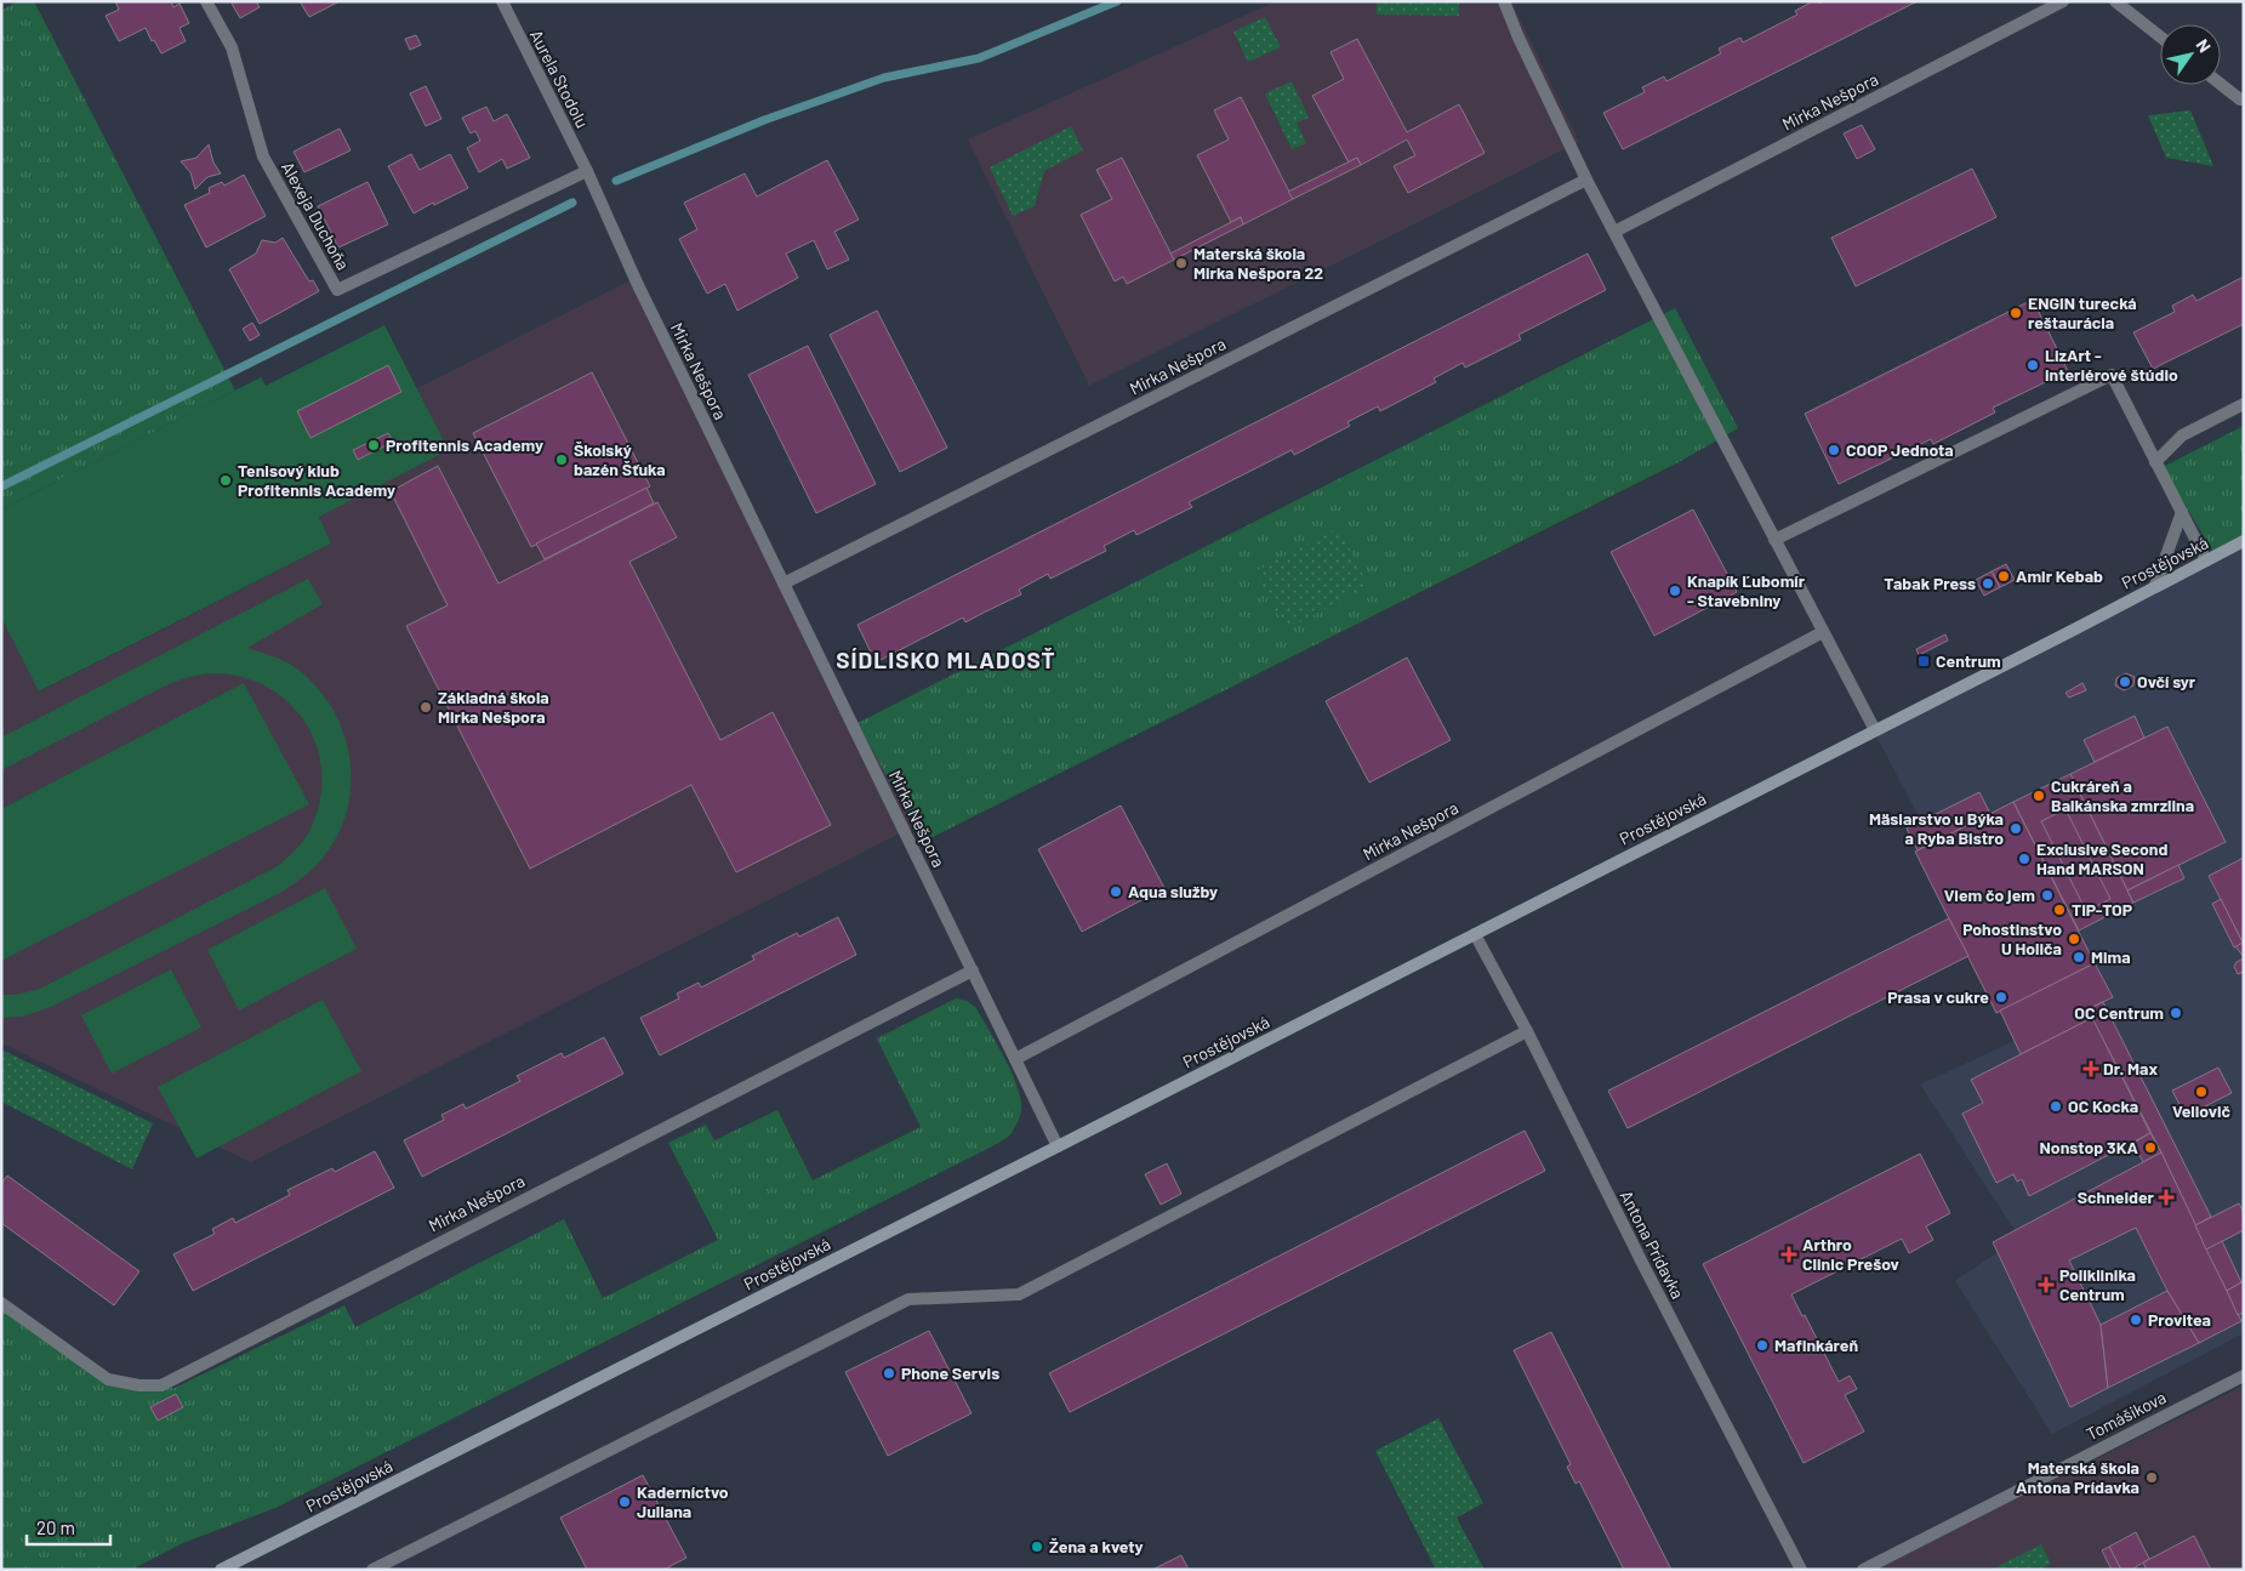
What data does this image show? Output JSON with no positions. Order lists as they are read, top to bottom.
{
  "streets": {
    "street": [
      "Aurela Stodolu",
      "Mirka Nešpora",
      "Alexeja Duchoňa",
      "Prostějovská",
      "Antona Prídavka",
      "Tomášikova"
    ]
  },
  "crossings": [
    ["Aurela Stodolu", "Mirka Nešpora"],
    ["Aurela Stodolu", "Alexeja Duchoňa"],
    ["Mirka Nešpora", "Alexeja Duchoňa"],
    ["Mirka Nešpora", "Prostějovská"],
    ["Prostějovská", "Antona Prídavka"]
  ],
  "districts": ["SÍDLISKO MLADOSŤ"],
  "places": {
    "other": [
      "Materská škola Mirka Nešpora 22",
      "ENGIN turecká reštaurácia",
      "LizArt - interiérové štúdio",
      "Profitennis Academy",
      "COOP Jednota",
      "Školský bazén Šťuka",
      "Tenisový klub Profitennis Academy",
      "Amir Kebab",
      "Tabak Press",
      "Knapík Ľubomír - Stavebniny",
      "Ovčí syr",
      "Základná škola Mirka Nešpora",
      "Cukráreň a Balkánska zmrzlina",
      "Mäsiarstvo u Býka a Ryba Bistro",
      "Exclusive Second Hand MARSON",
      "Aqua služby",
      "Viem čo jem",
      "TIP-TOP",
      "Pohostinstvo U Holiča",
      "Mima",
      "Prasa v cukre",
      "OC Centrum",
      "Veliovič",
      "OC Kocka",
      "Nonstop 3KA",
      "Provitea",
      "Mafinkáreň",
      "Phone Servis",
      "Materská škola Antona Prídavka",
      "Kaderníctvo Juliana",
      "Žena a kvety"
    ],
    "transit": ["Centrum"],
    "health": [
      "Dr. Max",
      "Schneider",
      "Arthro Clinic Prešov",
      "Poliklinika Centrum"
    ]
  },
  "scale_bar": "20 m",
  "north": "top right"
}
